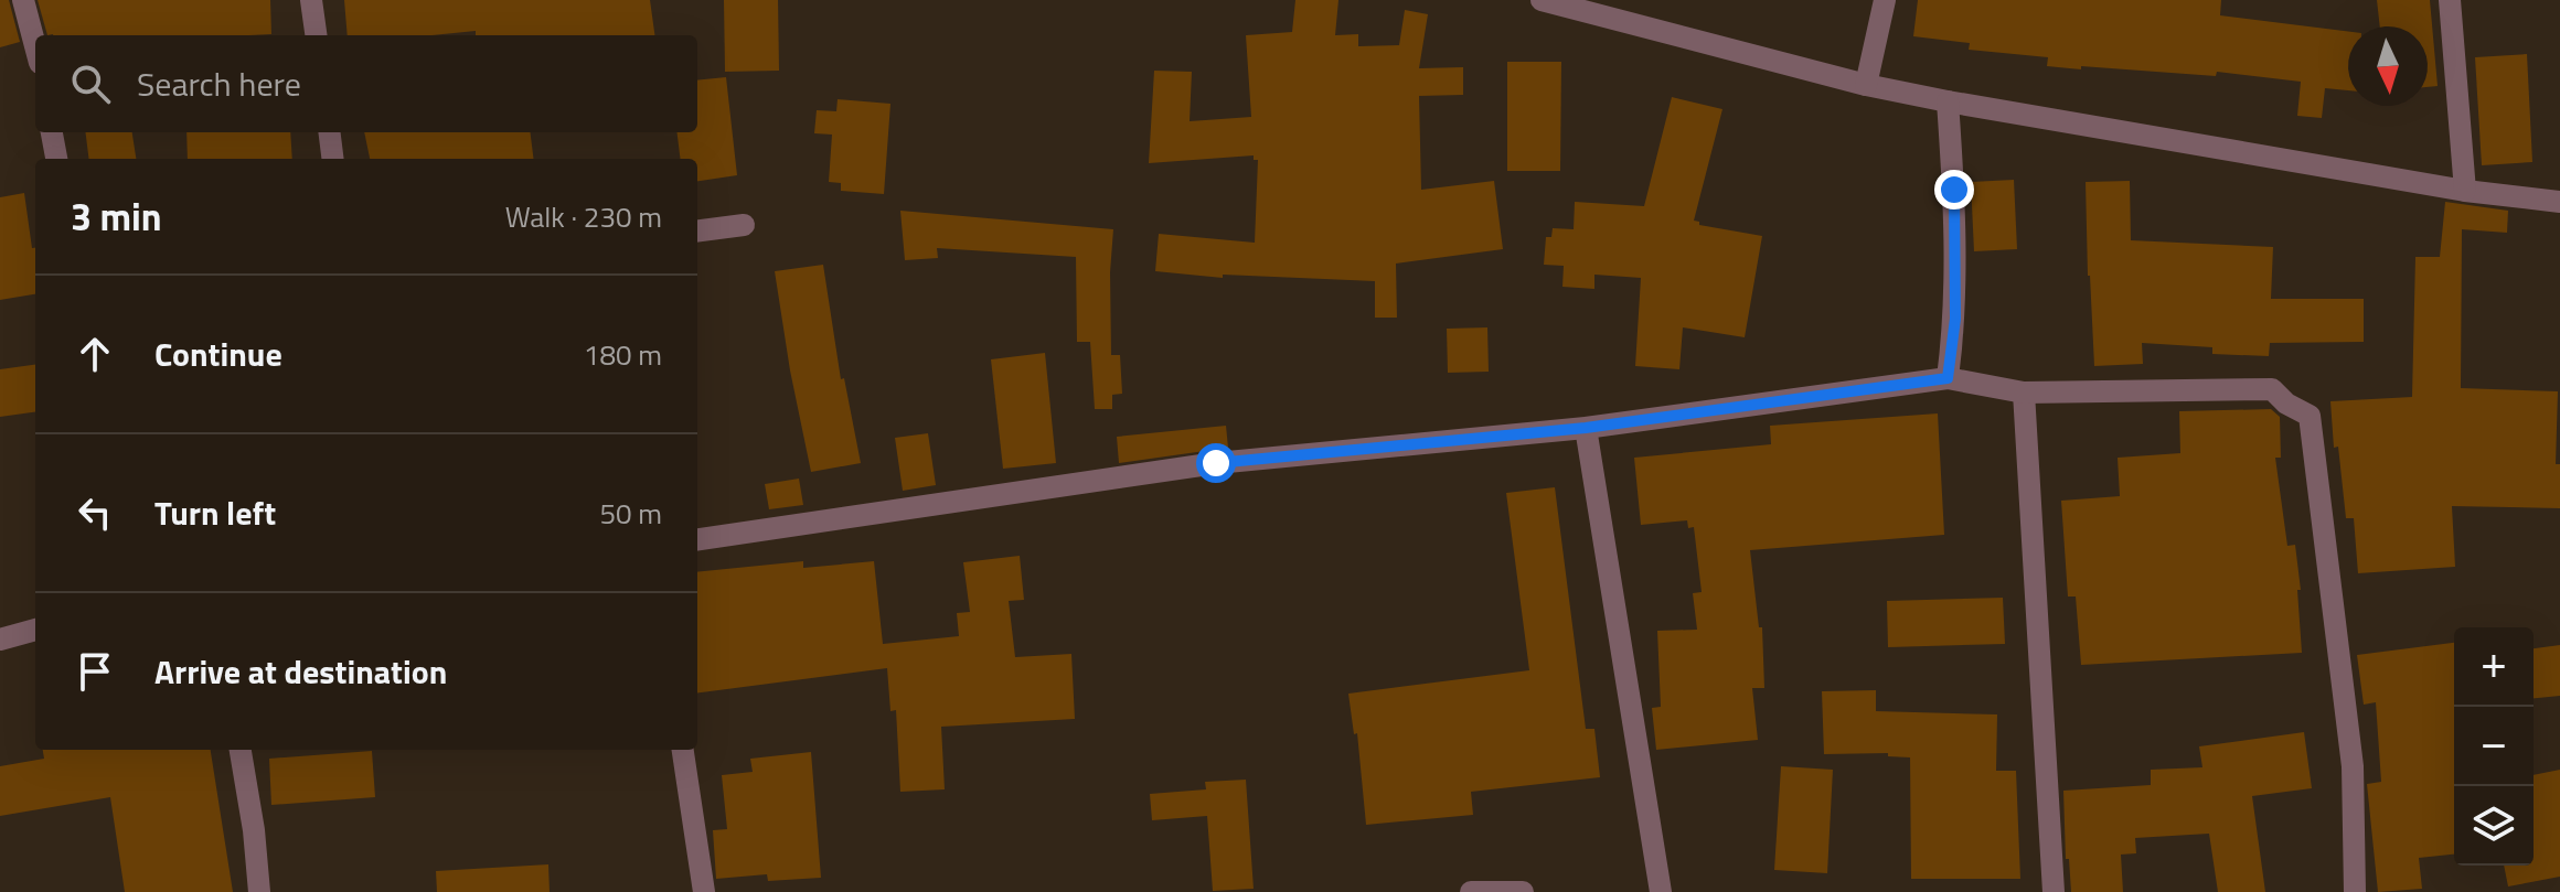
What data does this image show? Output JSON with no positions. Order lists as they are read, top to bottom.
{
  "north": "bottom",
  "page": {
    "search": "Search here",
    "heading": ["3 min", "Walk · 230 m"],
    "list": [
      ["Continue", "180 m"],
      ["Turn left", "50 m"],
      "Arrive at destination"
    ],
    "map_buttons": ["+", "−"]
  }
}
